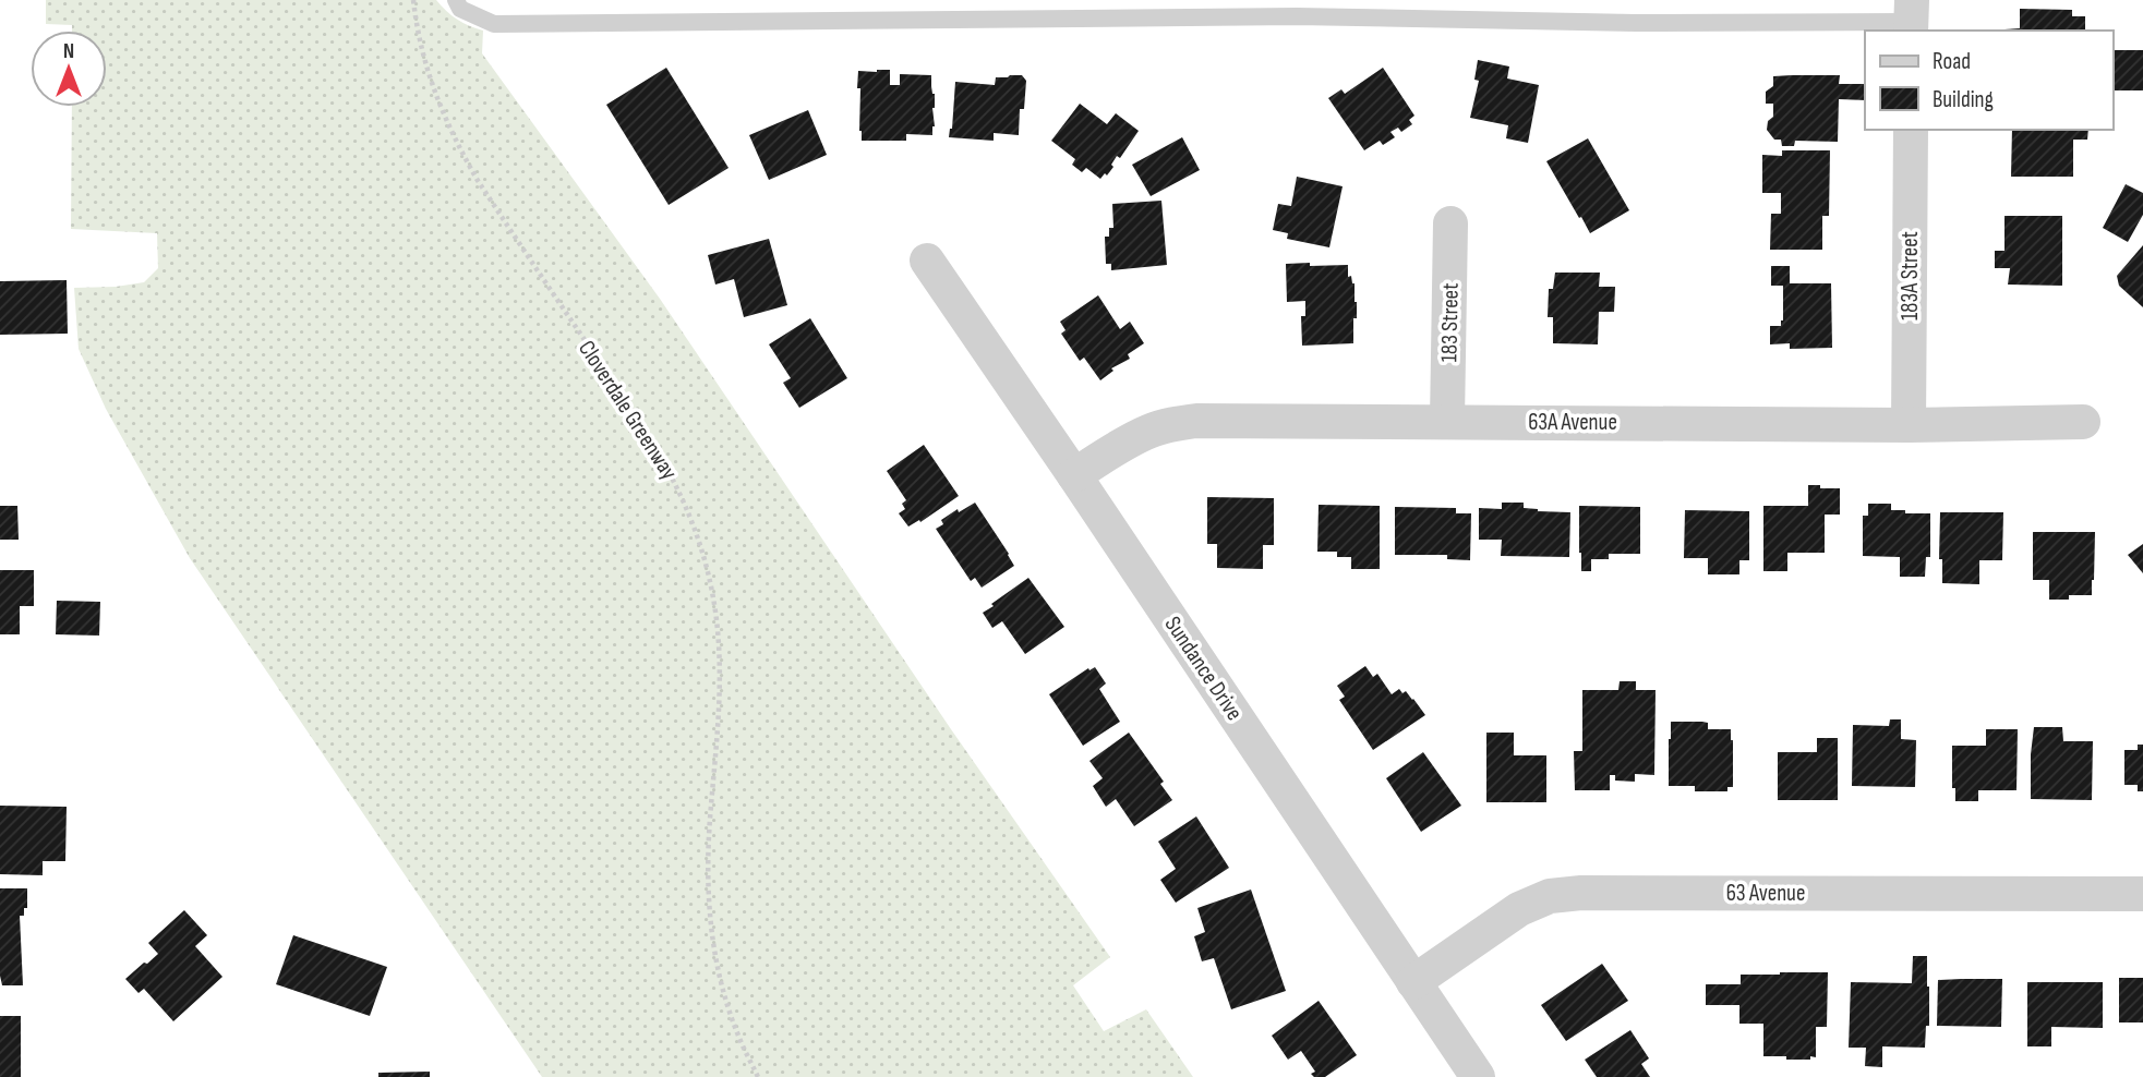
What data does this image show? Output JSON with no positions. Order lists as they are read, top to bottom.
{
  "streets": {
    "street": [
      "183A Street",
      "183 Street",
      "63A Avenue",
      "Sundance Drive",
      "63 Avenue"
    ],
    "path": ["Cloverdale Greenway"]
  },
  "crossings": [
    ["183A Street", "63A Avenue"],
    ["183 Street", "63A Avenue"],
    ["63A Avenue", "Sundance Drive"],
    ["Sundance Drive", "63 Avenue"]
  ],
  "legend": ["Road", "Building"],
  "north": "top"
}
